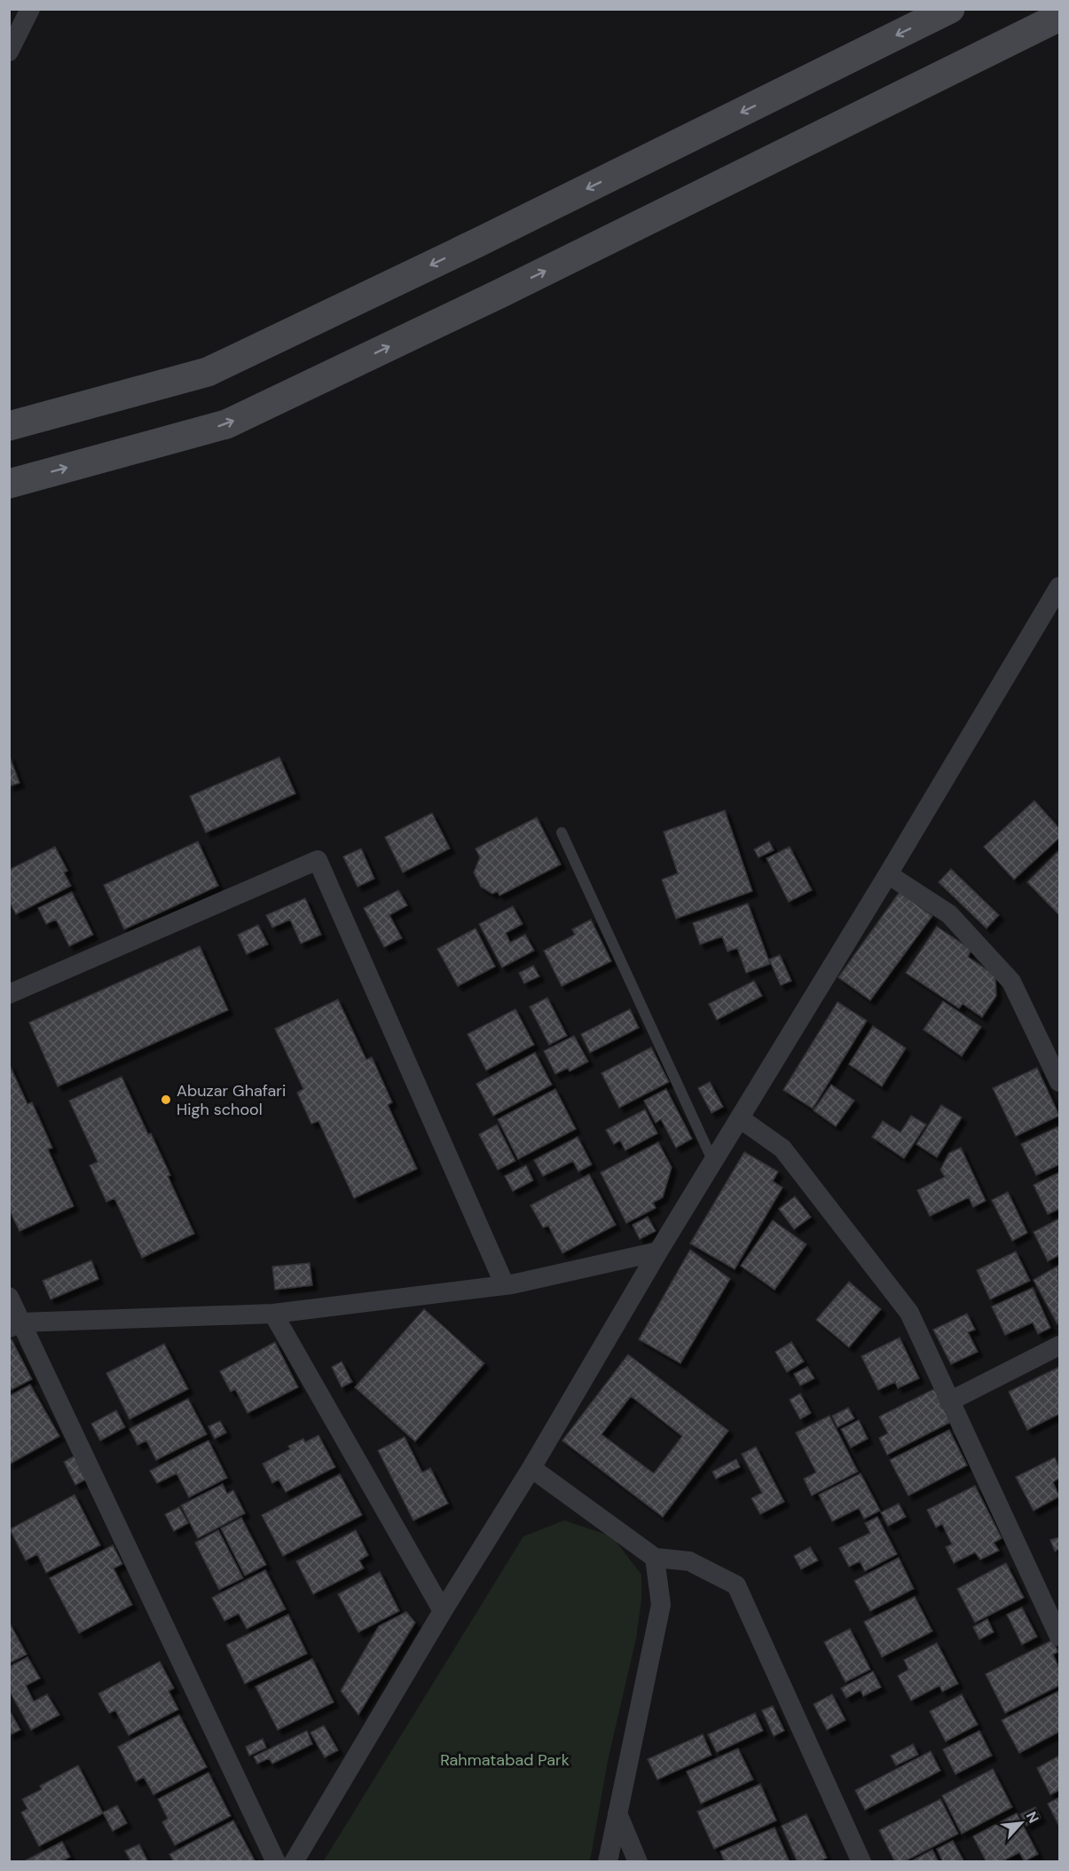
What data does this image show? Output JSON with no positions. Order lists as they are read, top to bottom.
{
  "parks": ["Rahmatabad Park"],
  "places": ["Abuzar Ghafari High school"],
  "north": "top right"
}
